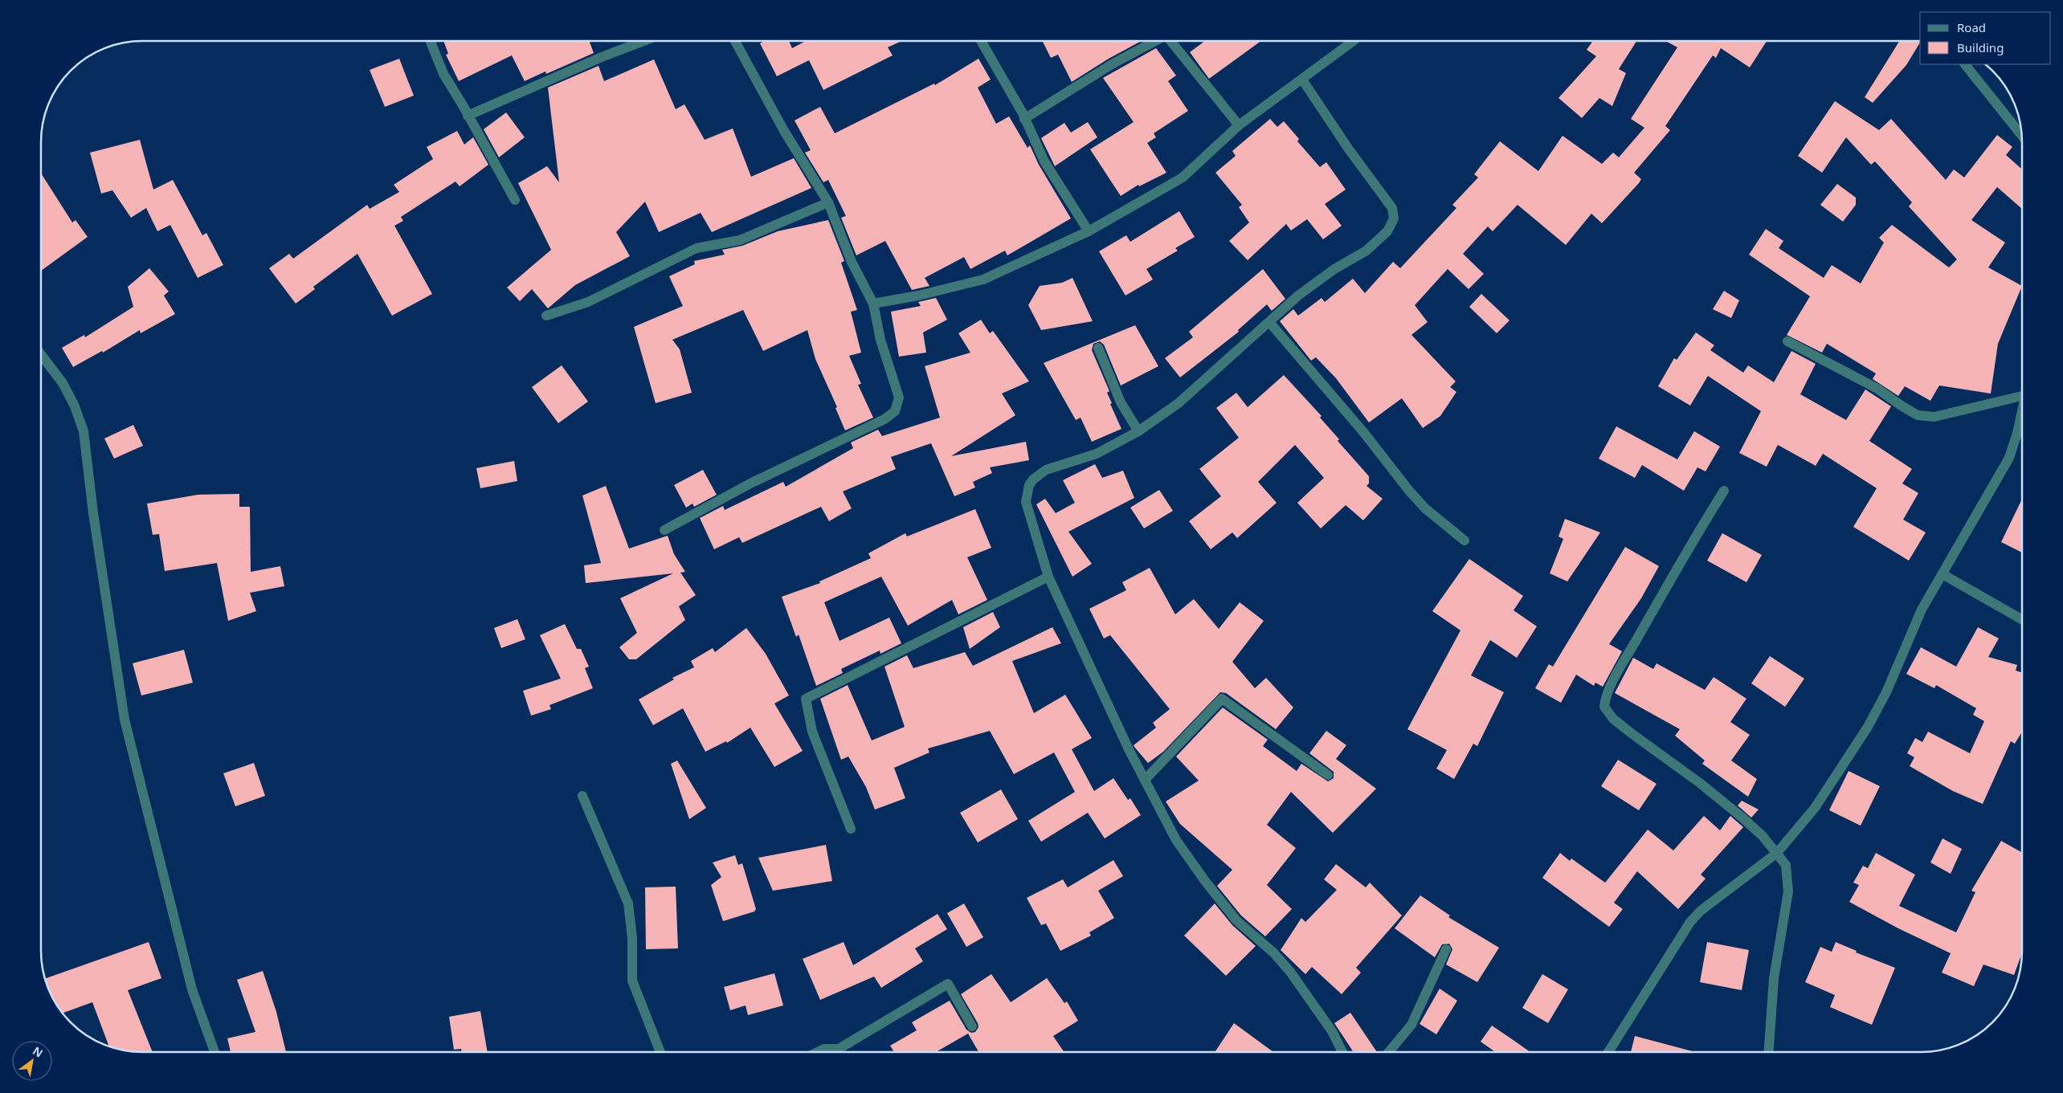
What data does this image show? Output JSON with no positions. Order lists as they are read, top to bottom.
{
  "legend": ["Road", "Building"],
  "north": "top right"
}
